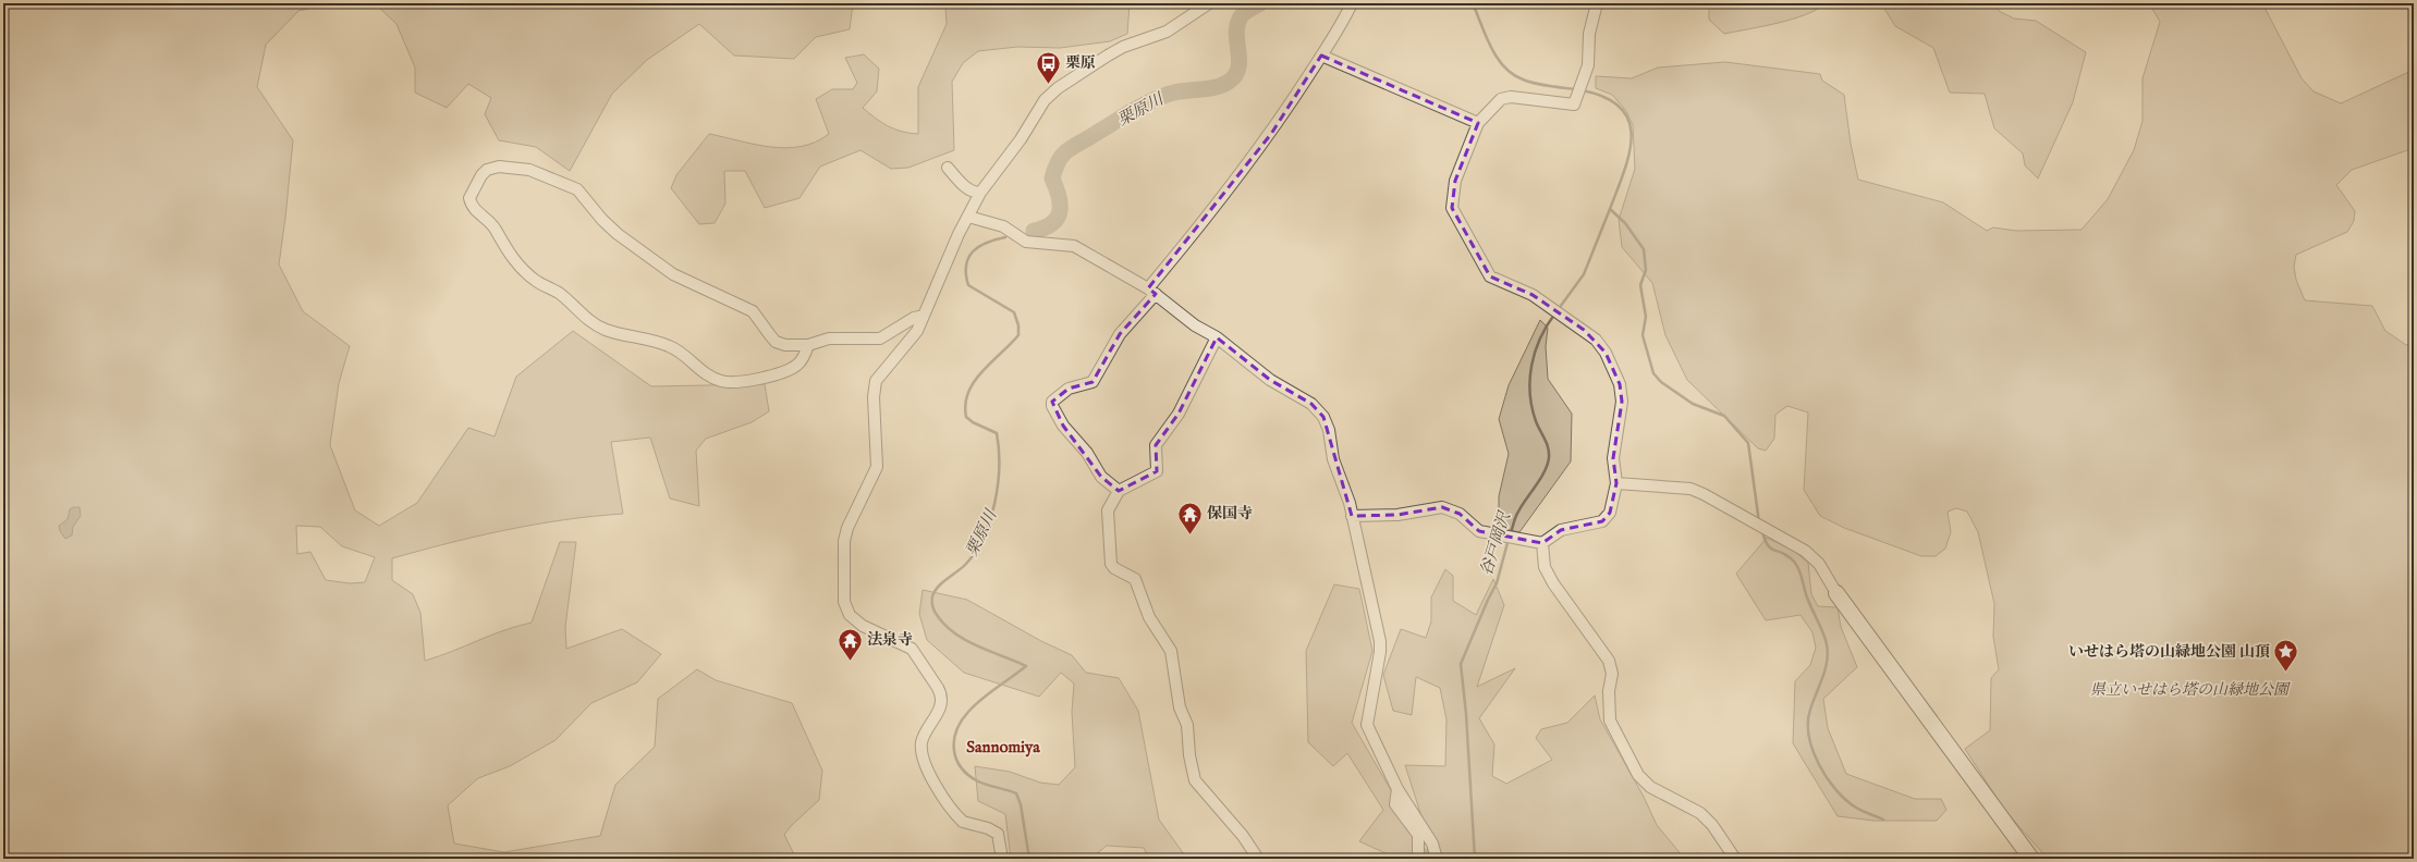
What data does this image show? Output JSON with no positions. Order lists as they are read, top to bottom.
{
  "districts": ["Sannomiya"],
  "water": ["栗原川", "谷戸岡沢"],
  "parks": ["県立いせはら塔の山緑地公園"],
  "places": {
    "bus stop": ["栗原"],
    "temple": ["保国寺", "法泉寺"],
    "place": ["いせはら塔の山緑地公園 山頂"]
  }
}
